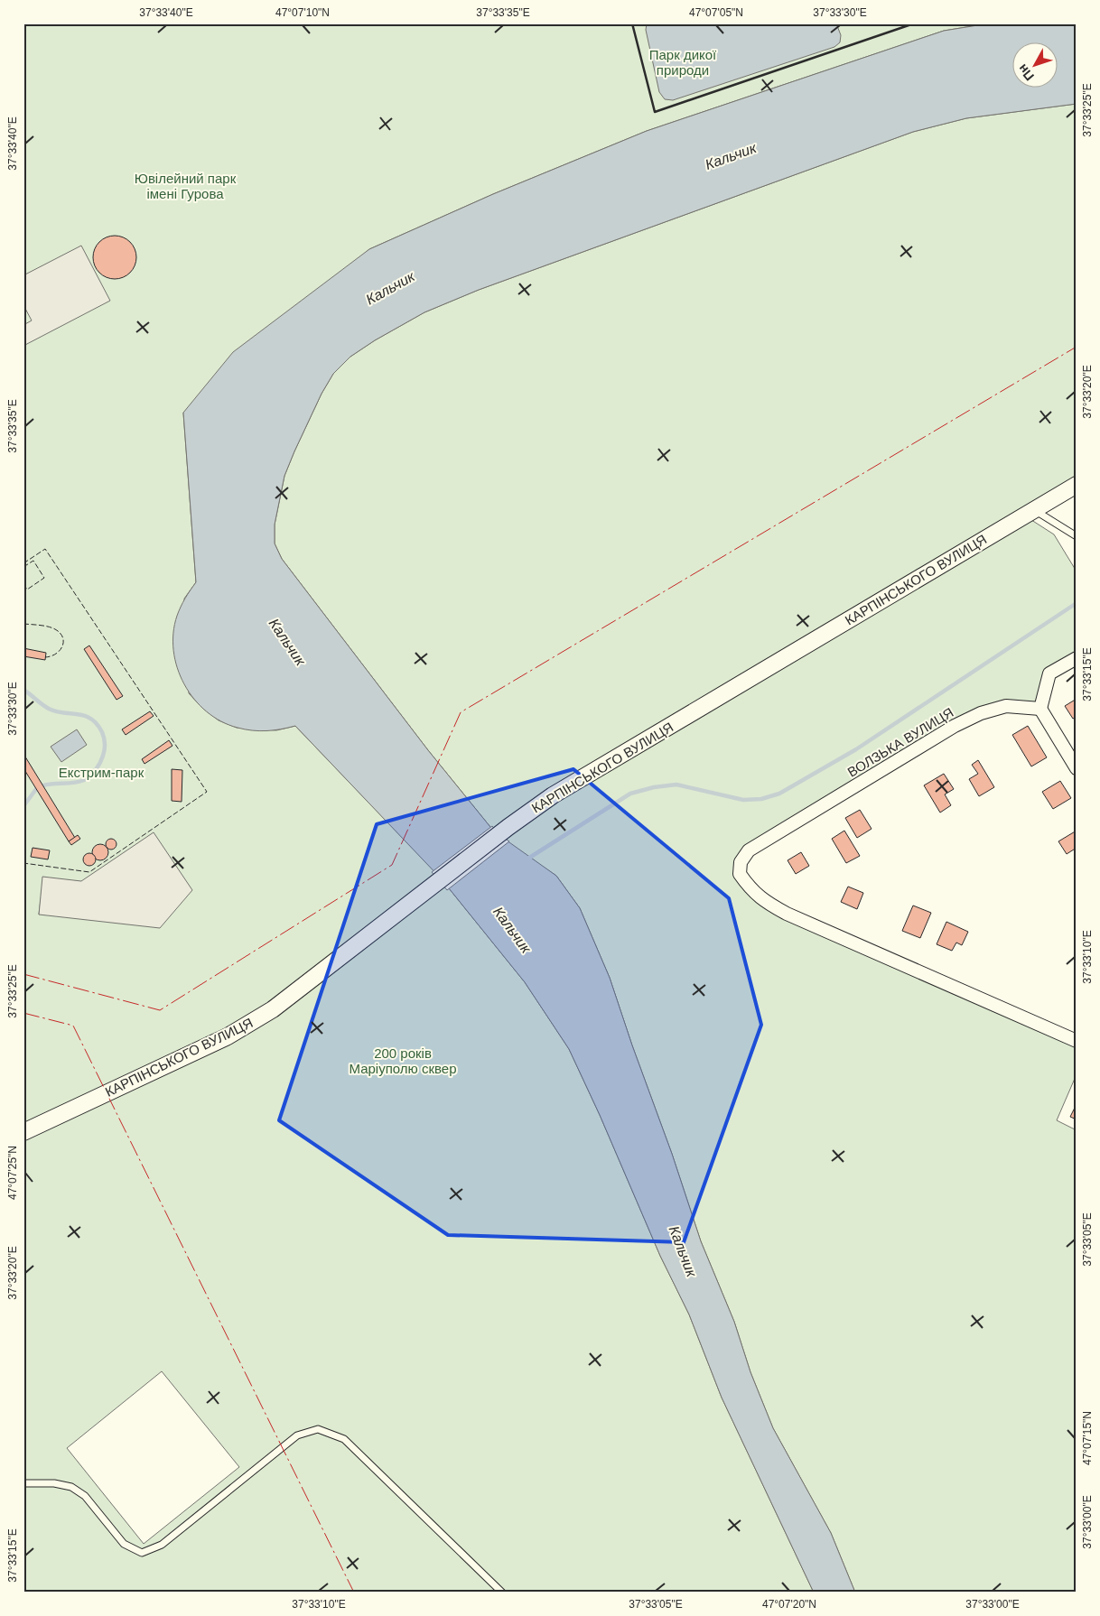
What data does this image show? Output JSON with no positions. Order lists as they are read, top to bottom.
{
  "streets": {
    "street": ["КАРПІНСЬКОГО ВУЛИЦЯ", "ВОЛЗЬКА ВУЛИЦЯ"]
  },
  "water": ["Кальчик"],
  "parks": [
    "Парк дикої природи",
    "Ювілейний парк імені Гурова",
    "Екстрим-парк",
    "200 років Маріуполю сквер"
  ],
  "north": "bottom left",
  "coordinates": [
    "37°33'40\"E",
    "47°07'10\"N",
    "37°33'35\"E",
    "47°07'05\"N",
    "37°33'30\"E",
    "37°33'25\"E",
    "37°33'20\"E",
    "37°33'15\"E",
    "37°33'10\"E",
    "47°07'25\"N",
    "37°33'05\"E",
    "47°07'15\"N",
    "37°33'00\"E",
    "47°07'20\"N"
  ]
}
